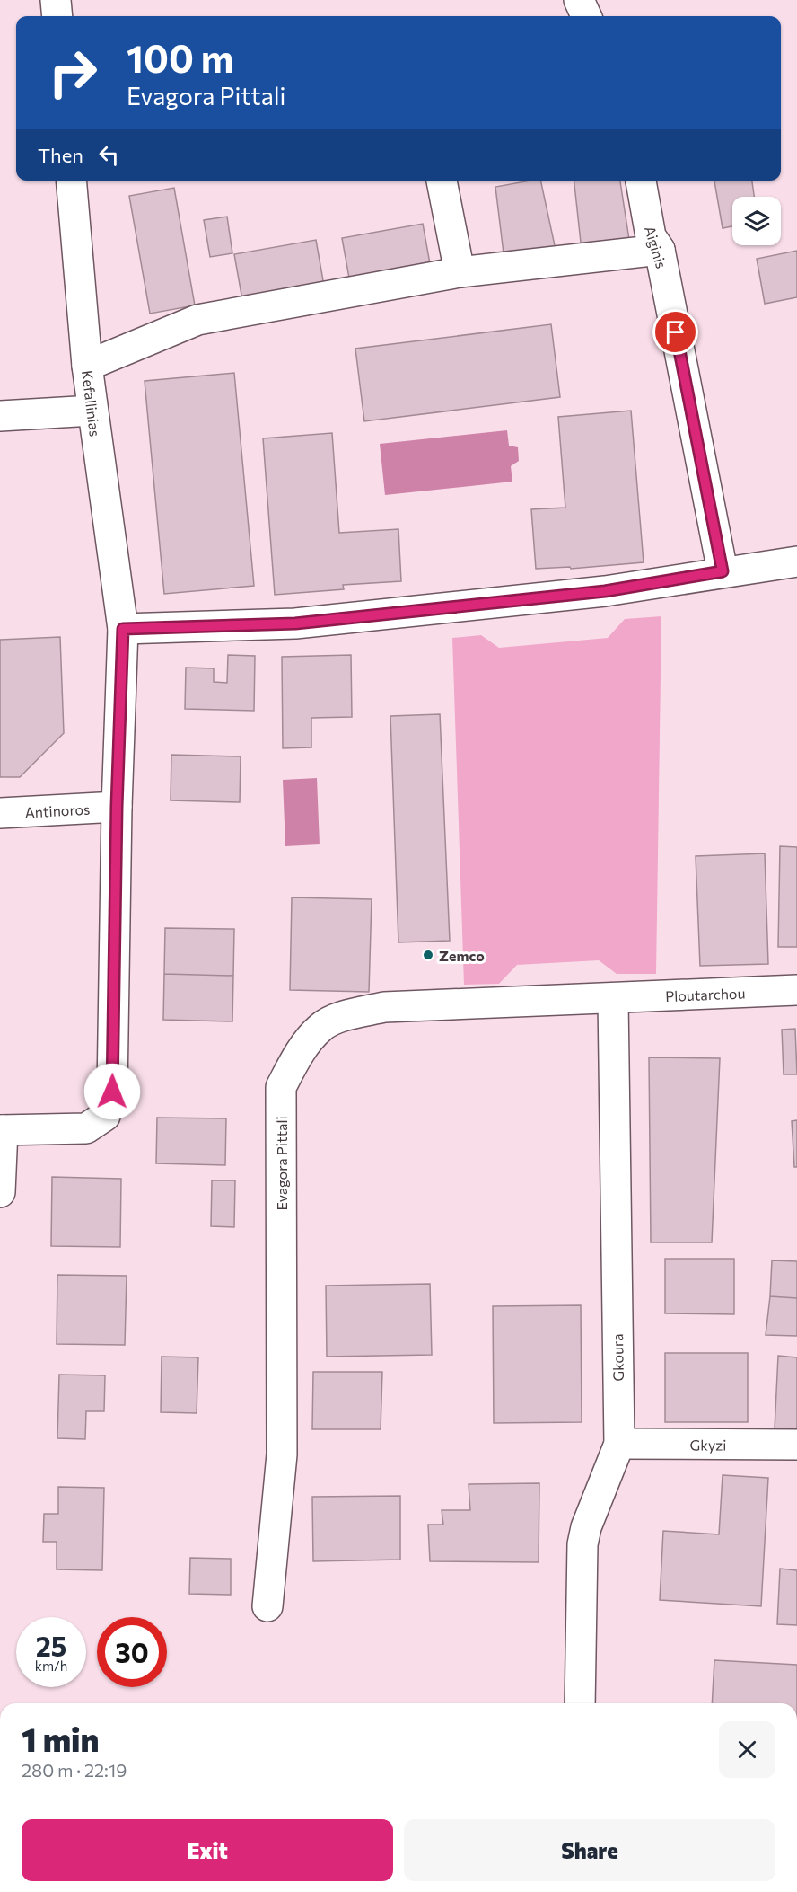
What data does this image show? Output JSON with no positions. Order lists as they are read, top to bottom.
{
  "streets": {
    "street": [
      "Aiginis",
      "Kefallinias",
      "Antinoros",
      "Ploutarchou",
      "Evagora Pittali",
      "Gkoura",
      "Gkyzi"
    ]
  },
  "crossings": [
    ["Kefallinias", "Antinoros"],
    ["Ploutarchou", "Evagora Pittali"],
    ["Ploutarchou", "Gkoura"],
    ["Evagora Pittali", "Gkoura"],
    ["Gkoura", "Gkyzi"]
  ],
  "places": ["Zemco"],
  "page": {
    "turn": ["100 m", "Evagora Pittali"],
    "then": "Then",
    "speed": "25 km/h",
    "limit": "30",
    "heading": ["1 min", "280 m · 22:19"],
    "buttons": ["Exit", "Share"]
  }
}
